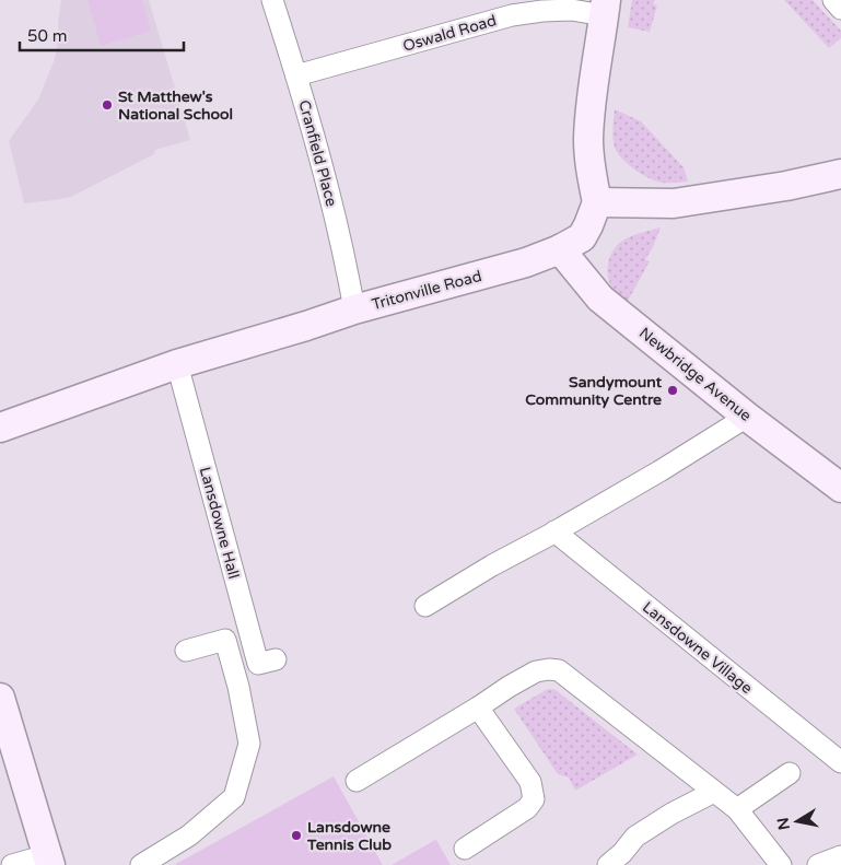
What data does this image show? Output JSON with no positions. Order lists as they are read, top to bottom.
{
  "streets": {
    "street": [
      "Oswald Road",
      "Cranfield Place",
      "Tritonville Road",
      "Newbridge Avenue",
      "Lansdowne Hall",
      "Lansdowne Village"
    ]
  },
  "crossings": [
    ["Oswald Road", "Cranfield Place"],
    ["Cranfield Place", "Tritonville Road"],
    ["Tritonville Road", "Newbridge Avenue"],
    ["Tritonville Road", "Lansdowne Hall"]
  ],
  "places": ["St Matthew's National School", "Sandymount Community Centre", "Lansdowne Tennis Club"],
  "scale_bar": "50 m",
  "north": "left"
}
